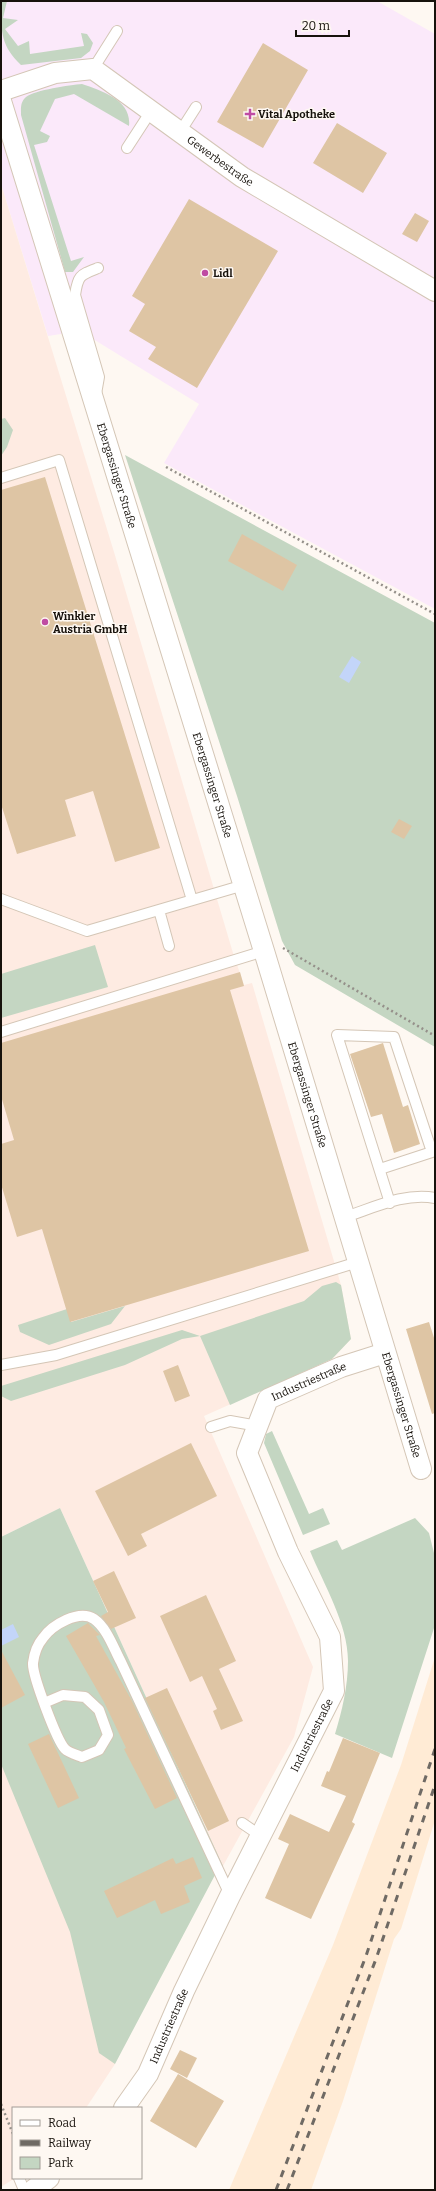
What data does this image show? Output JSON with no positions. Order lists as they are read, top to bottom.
{
  "streets": {
    "street": ["Gewerbestraße", "Ebergassinger Straße", "Industriestraße"]
  },
  "crossings": [
    ["Ebergassinger Straße", "Industriestraße"]
  ],
  "places": {
    "health": ["Vital Apotheke"],
    "other": ["Lidl", "Winkler Austria GmbH"]
  },
  "legend": ["Road", "Railway", "Park"],
  "scale_bar": "20 m"
}
